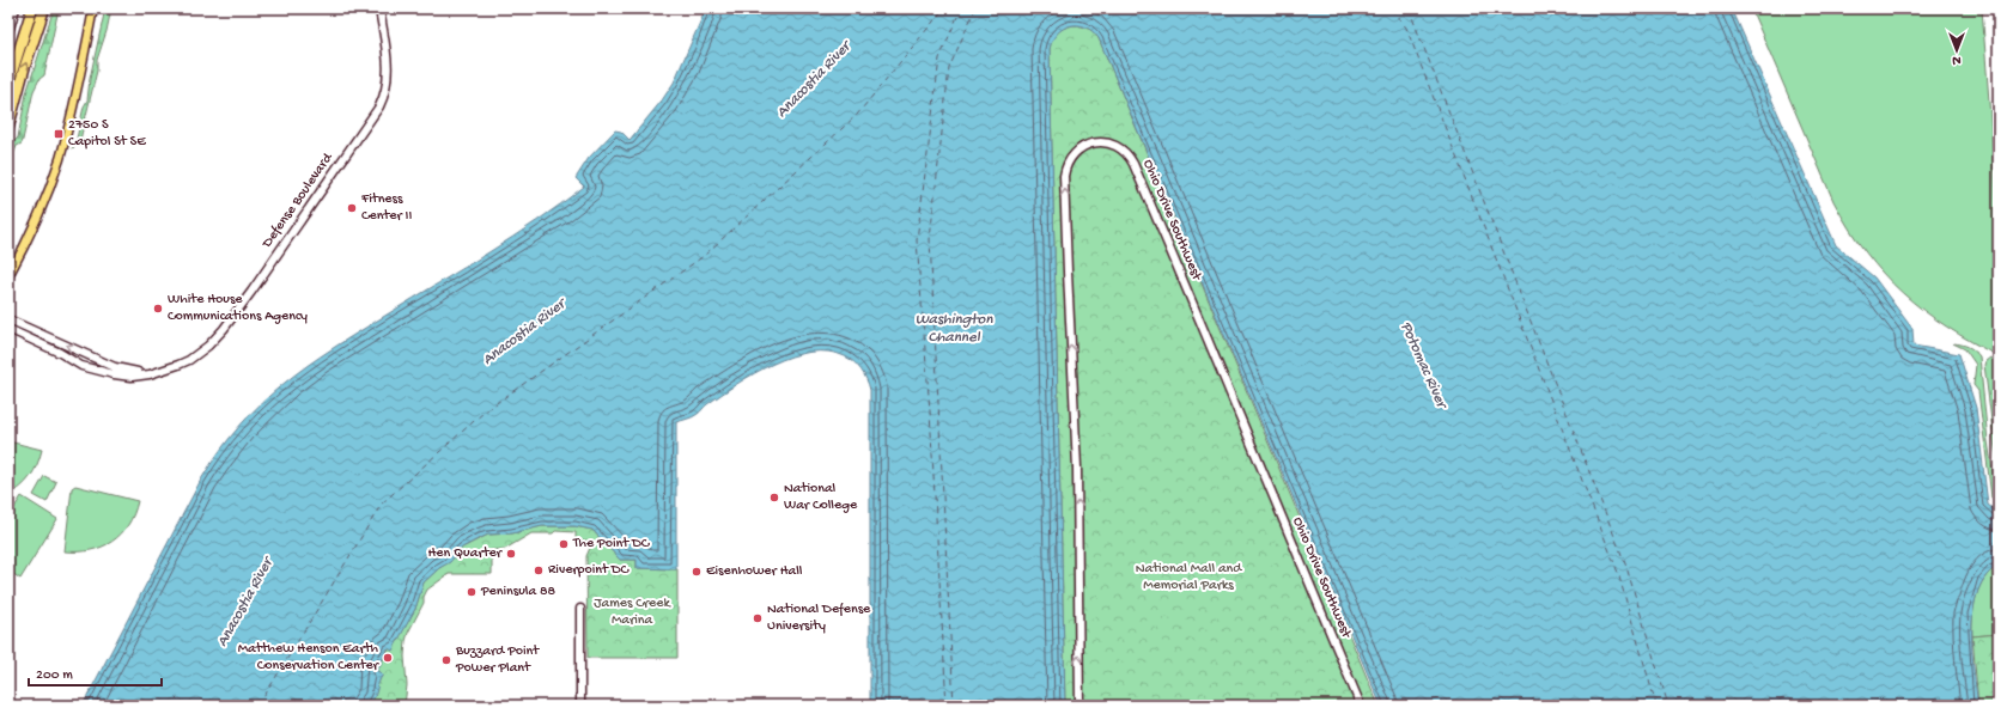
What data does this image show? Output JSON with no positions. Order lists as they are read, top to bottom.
{
  "streets": {
    "street": ["Defense Boulevard", "Ohio Drive Southwest"]
  },
  "water": ["Anacostia River", "Washington Channel", "Potomac River"],
  "parks": ["National Mall and Memorial Parks", "James Creek Marina"],
  "places": {
    "transit": ["2750 S Capitol St SE"],
    "other": [
      "Fitness Center II",
      "White House Communications Agency",
      "National War College",
      "The Point DC",
      "Hen Quarter",
      "Riverpoint DC",
      "Eisenhower Hall",
      "Peninsula 88",
      "National Defense University",
      "Matthew Henson Earth Conservation Center",
      "Buzzard Point Power Plant"
    ]
  },
  "scale_bar": "200 m",
  "north": "bottom"
}
